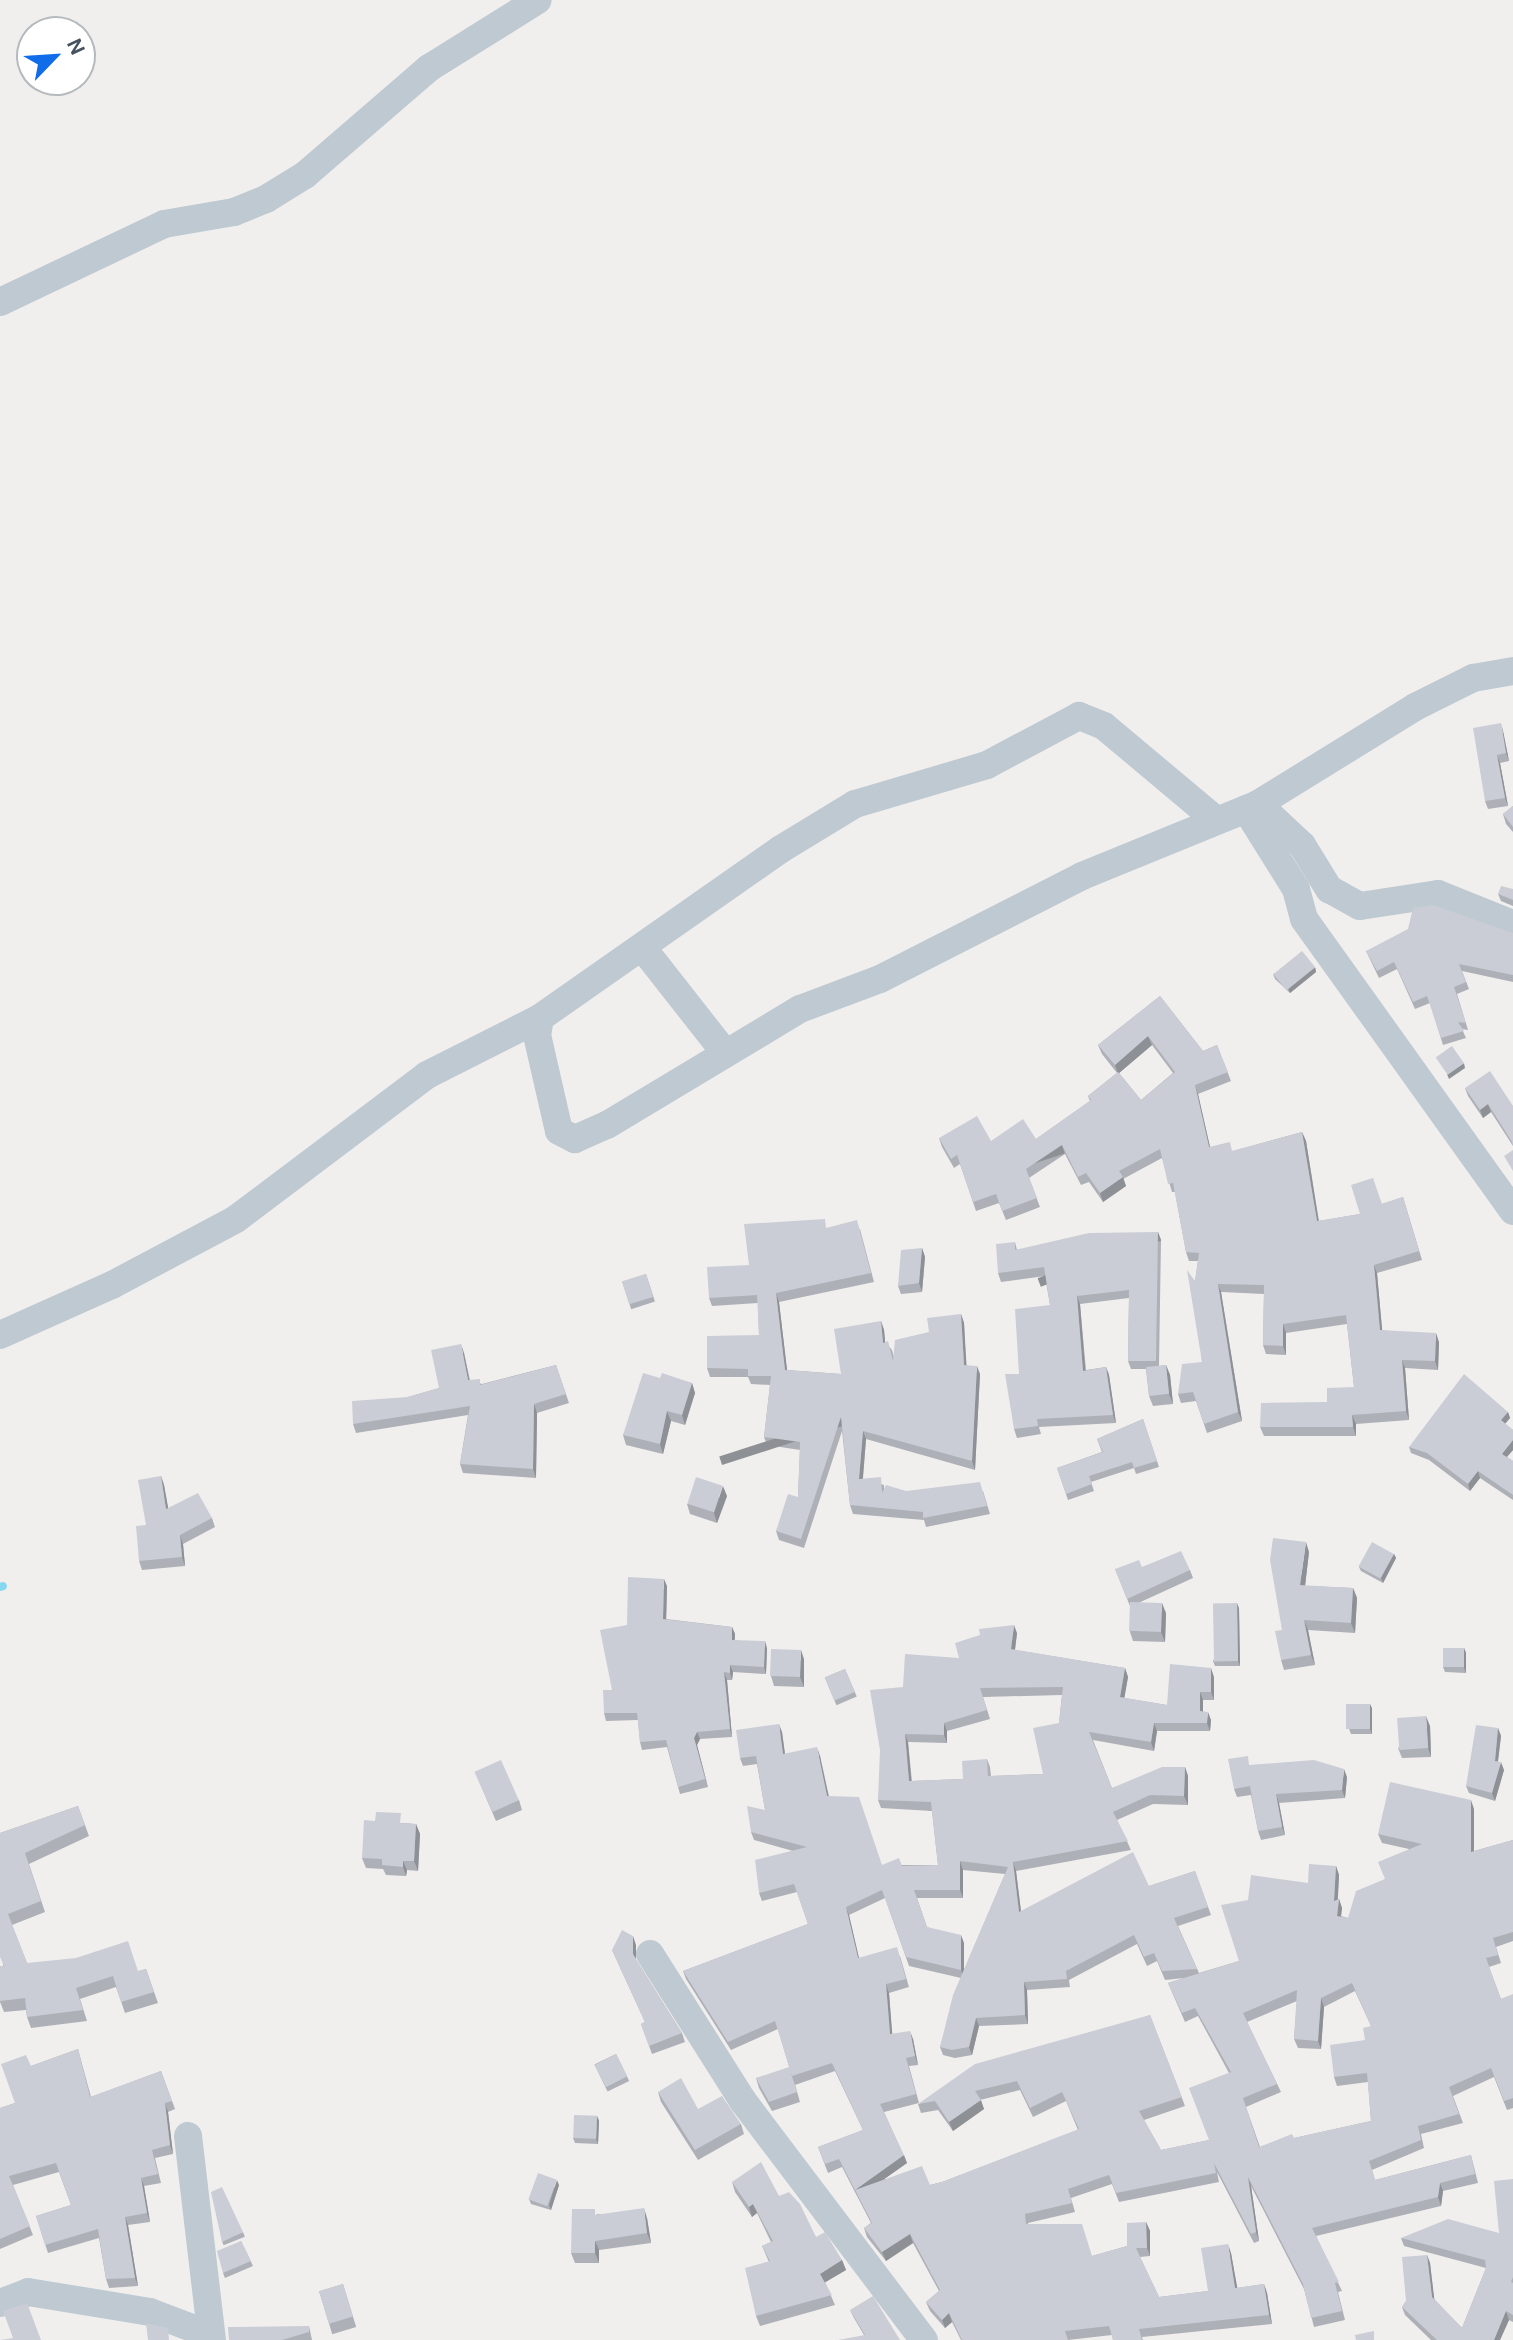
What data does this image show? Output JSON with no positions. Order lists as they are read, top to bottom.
{
  "north": "top right"
}
